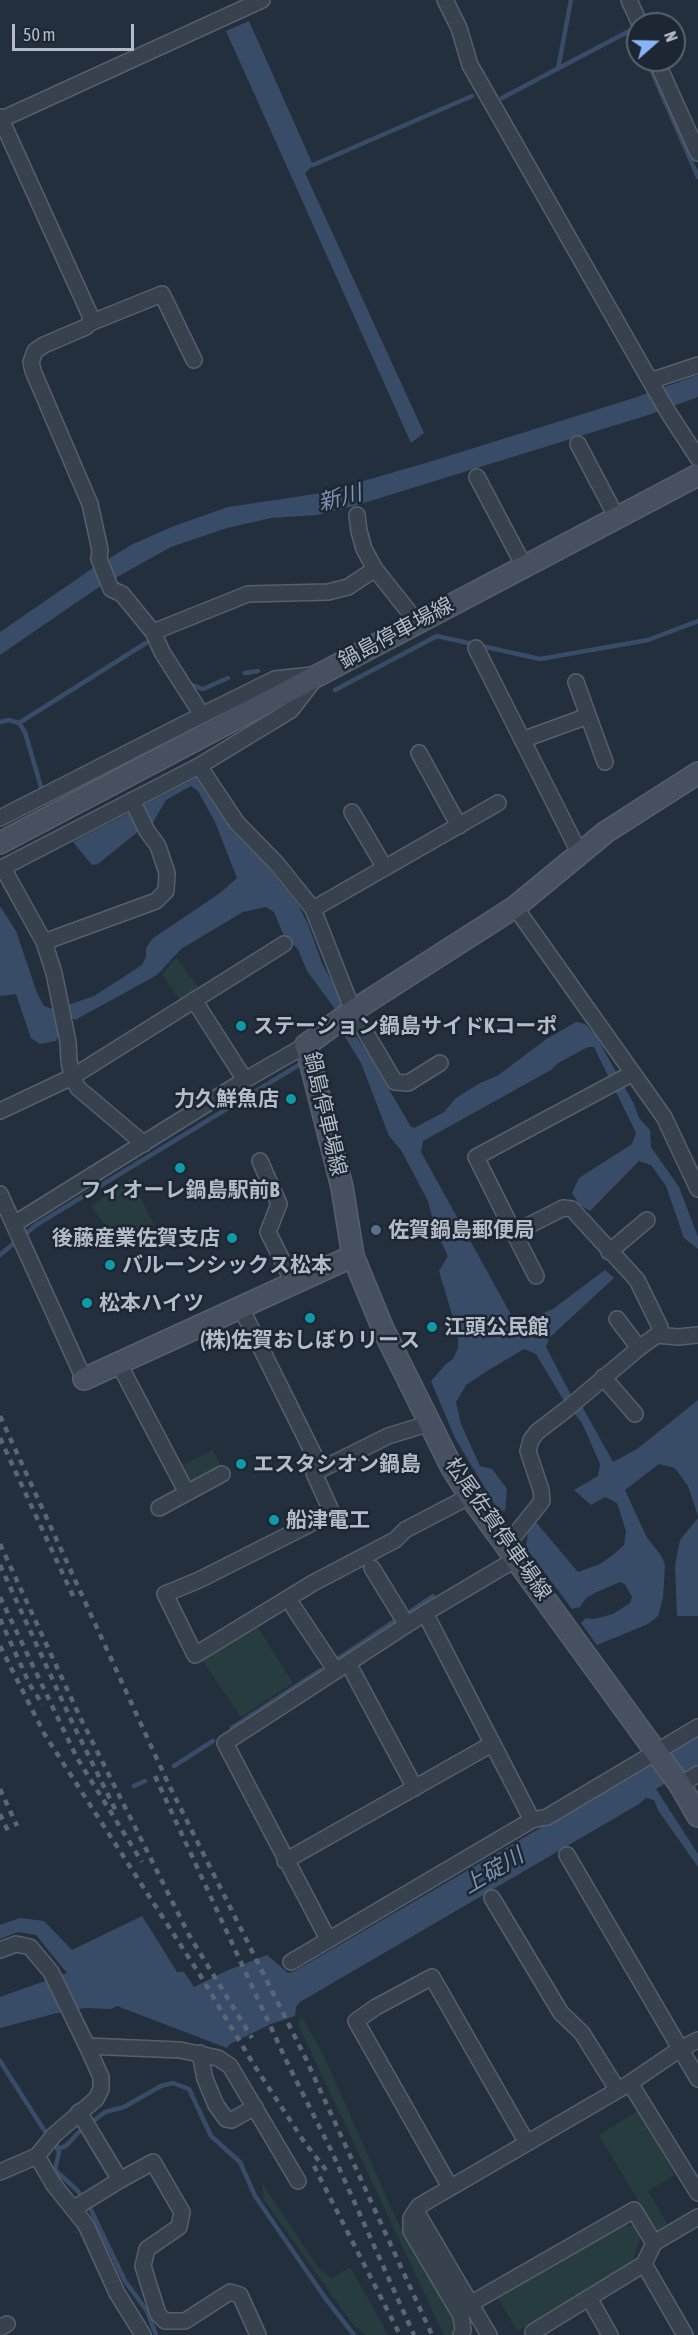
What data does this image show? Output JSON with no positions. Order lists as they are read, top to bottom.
{
  "streets": {
    "main road": ["鍋島停車場線", "松尾佐賀停車場線"]
  },
  "crossings": [
    ["鍋島停車場線", "松尾佐賀停車場線"]
  ],
  "water": ["新川", "上碇川"],
  "places": [
    "ステーション鍋島サイドKコーポ",
    "力久鮮魚店",
    "フィオーレ鍋島駅前B",
    "佐賀鍋島郵便局",
    "後藤産業佐賀支店",
    "バルーンシックス松本",
    "松本ハイツ",
    "(株)佐賀おしぼりリース",
    "江頭公民館",
    "エスタシオン鍋島",
    "船津電工"
  ],
  "scale_bar": "50 m",
  "north": "right"
}
